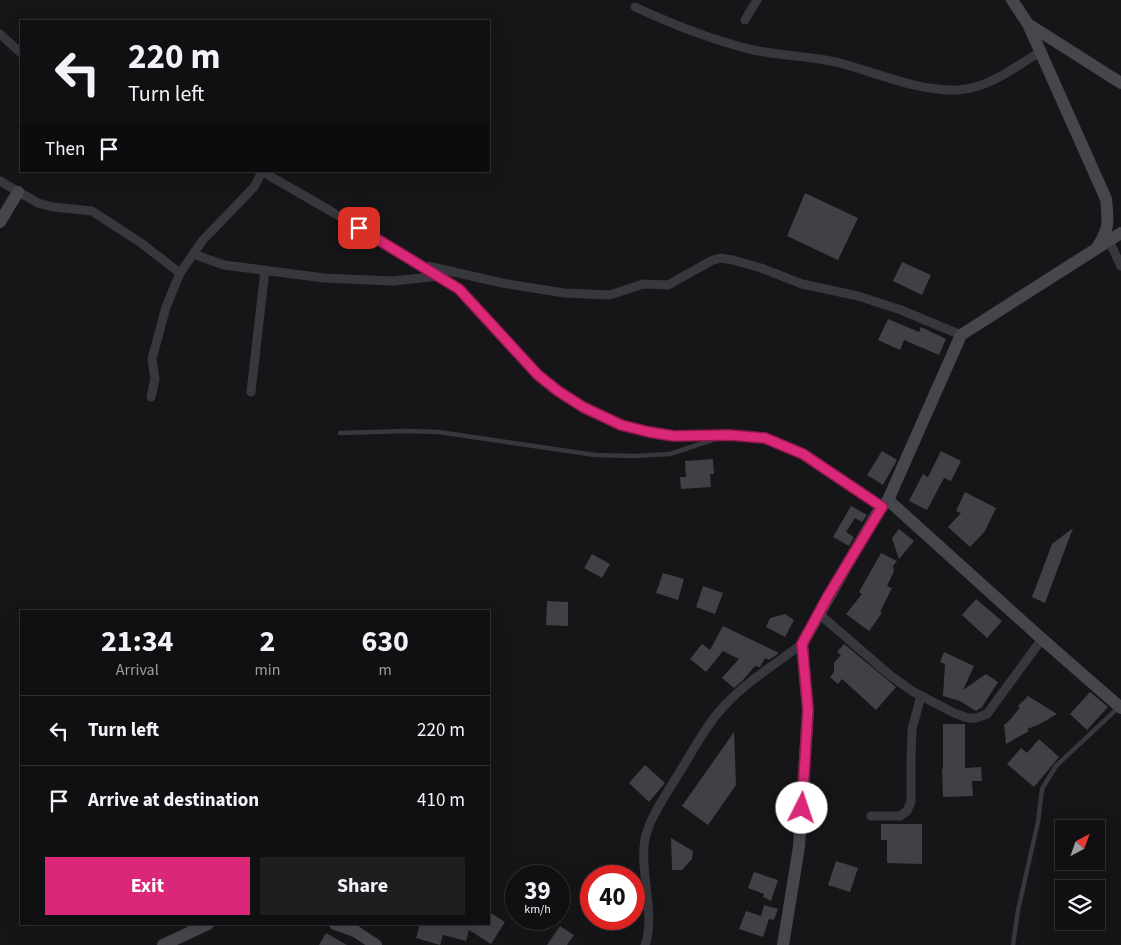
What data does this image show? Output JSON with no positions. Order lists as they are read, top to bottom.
{
  "north": "top right",
  "page": {
    "turn": ["220 m", "Turn left"],
    "then": "Then",
    "eta": [
      "21:34",
      "Arrival",
      "2",
      "min",
      "630",
      "m"
    ],
    "list": [
      {
        "name": "Turn left",
        "value": "220 m"
      },
      {
        "name": "Arrive at destination",
        "value": "410 m"
      }
    ],
    "buttons": ["Exit", "Share"],
    "speed": "39 km/h",
    "limit": "40"
  }
}
